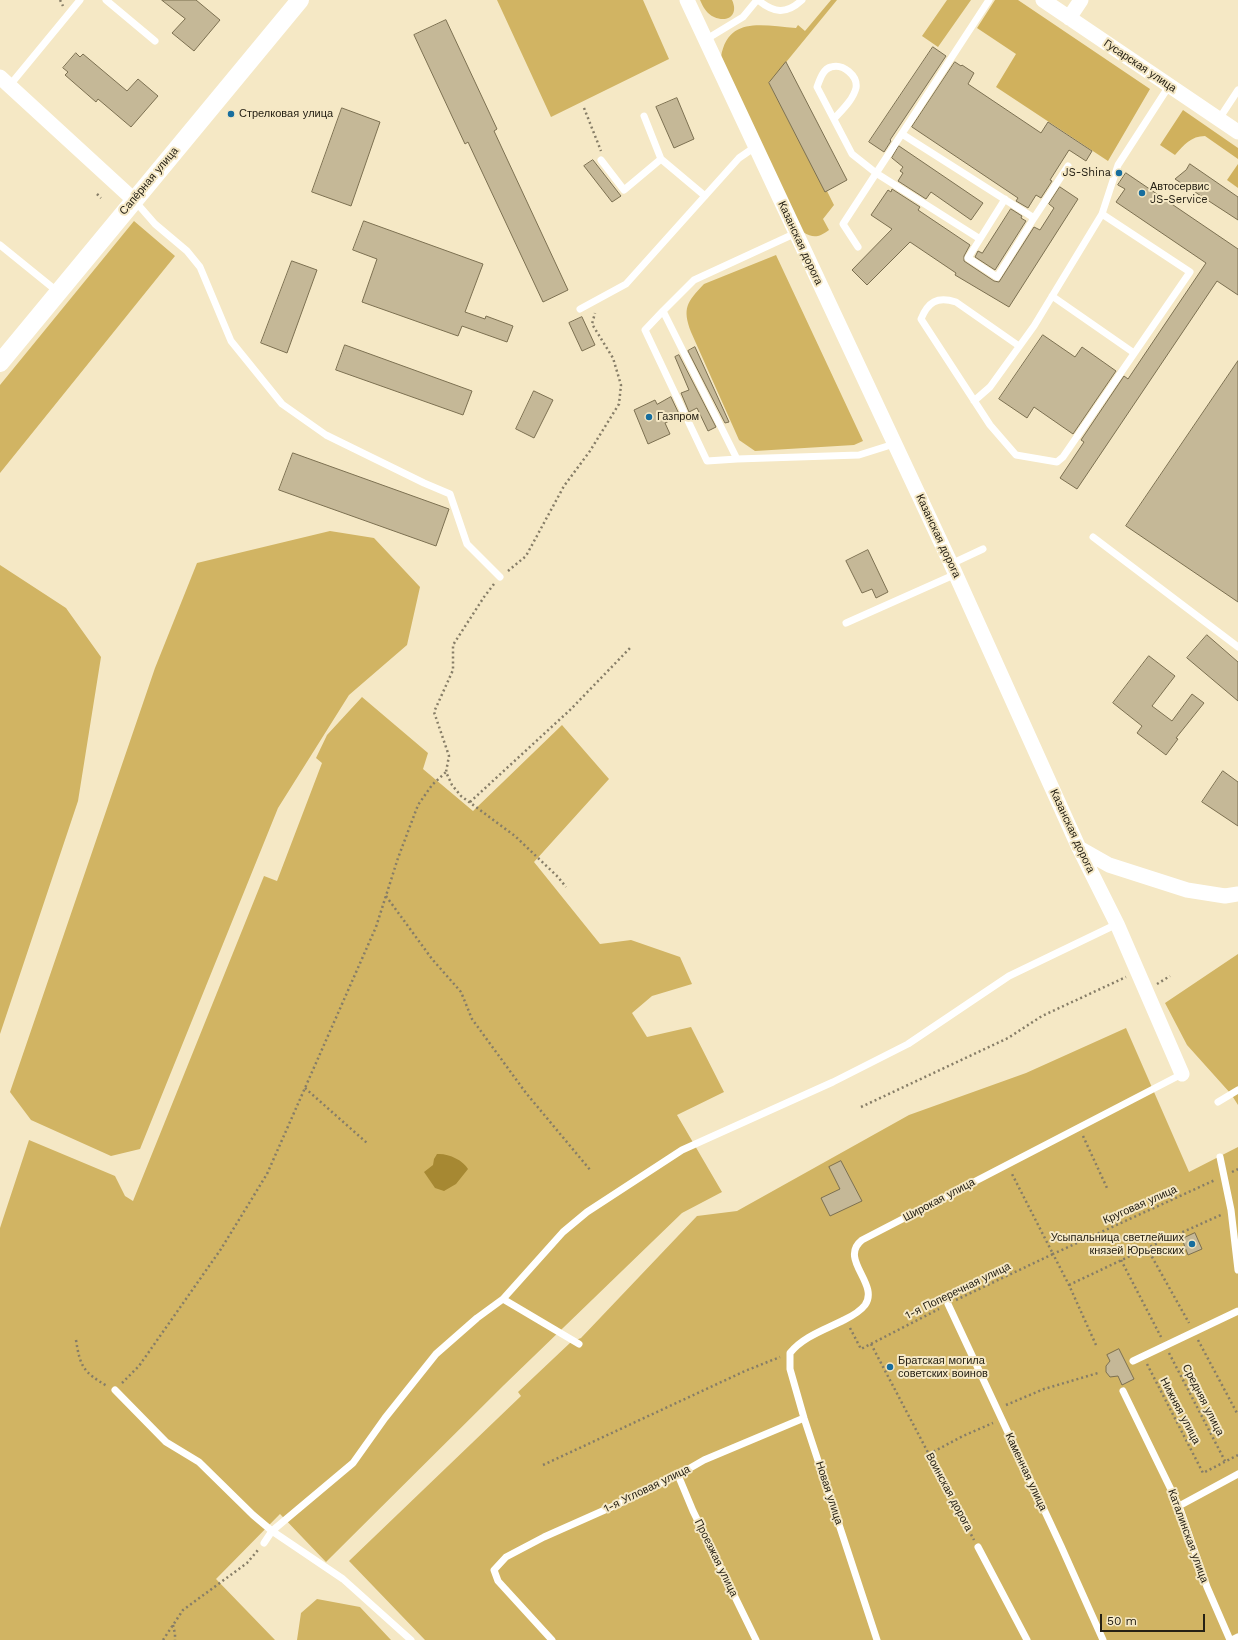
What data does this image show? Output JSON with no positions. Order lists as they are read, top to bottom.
{
  "streets": {
    "street": ["Гусарская улица", "Сапёрная улица", "Казанская дорога"],
    "lane": [
      "Широкая улица",
      "Каменная улица",
      "1-я Угловая улица",
      "Новая улица",
      "Каталинская улица",
      "Проезжая улица"
    ],
    "path": [
      "Круговая улица",
      "1-я Поперечная улица",
      "Средняя улица",
      "Нижняя улица",
      "Воинская дорога"
    ]
  },
  "crossings": [
    ["Казанская дорога", "Широкая улица"],
    ["Широкая улица", "Новая улица"],
    ["Круговая улица", "1-я Поперечная улица"],
    ["1-я Поперечная улица", "Каменная улица"],
    ["1-я Поперечная улица", "Воинская дорога"],
    ["Средняя улица", "Нижняя улица"],
    ["1-я Угловая улица", "Новая улица"],
    ["1-я Угловая улица", "Проезжая улица"]
  ],
  "places": [
    "Стрелковая улица",
    "JS-Shina",
    "Автосервис JS-Service",
    "Газпром",
    "Усыпальница светлейших князей Юрьевских",
    "Братская могила советских воинов"
  ],
  "scale_bar": "50 m"
}
